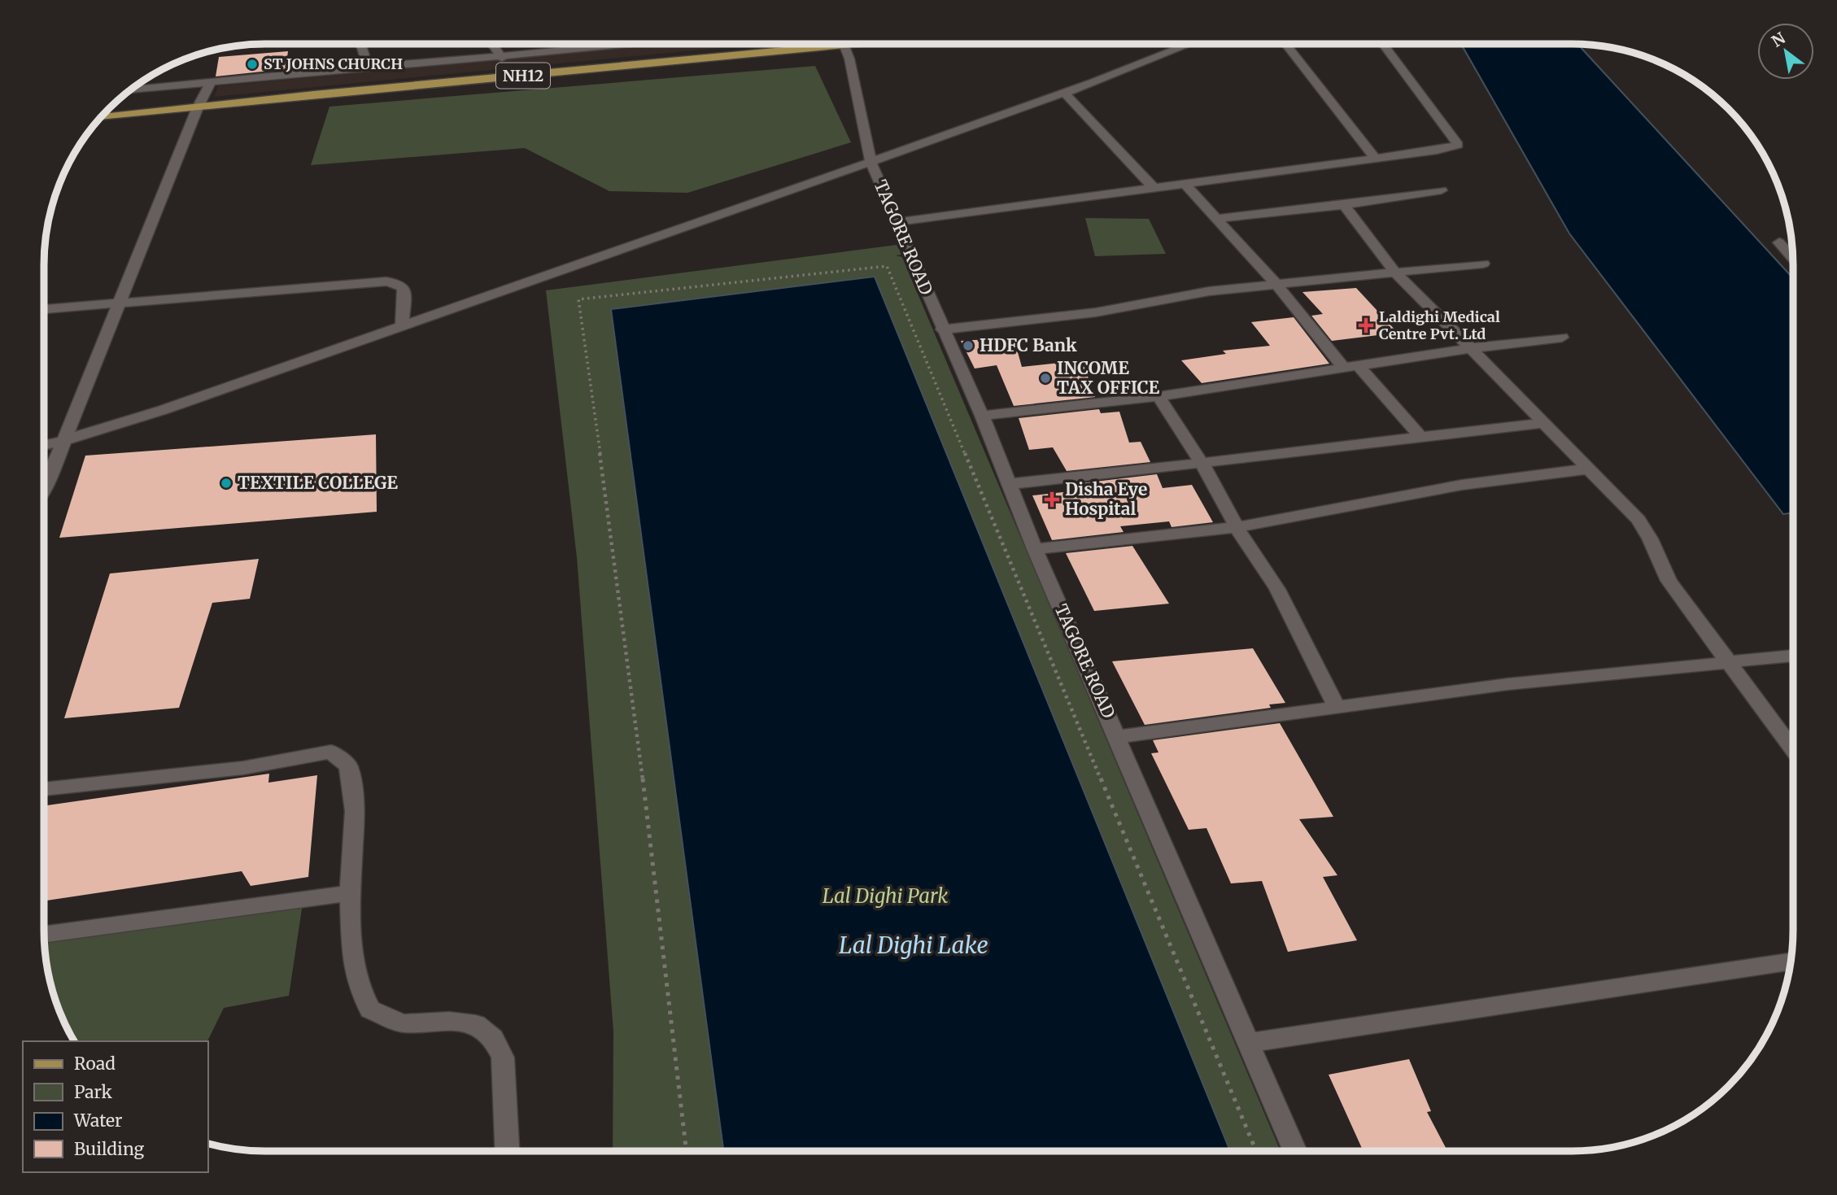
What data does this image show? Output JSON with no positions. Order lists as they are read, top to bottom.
{
  "streets": {
    "main road": ["NH12"],
    "street": ["TAGORE ROAD"]
  },
  "water": ["Lal Dighi Lake"],
  "parks": ["Lal Dighi Park"],
  "places": {
    "other": [
      "ST JOHNS CHURCH",
      "HDFC Bank",
      "INCOME TAX OFFICE",
      "TEXTILE COLLEGE"
    ],
    "health": ["Laldighi Medical Centre Pvt. Ltd", "Disha Eye Hospital"]
  },
  "legend": [
    "Road",
    "Park",
    "Water",
    "Building"
  ],
  "north": "top left"
}
